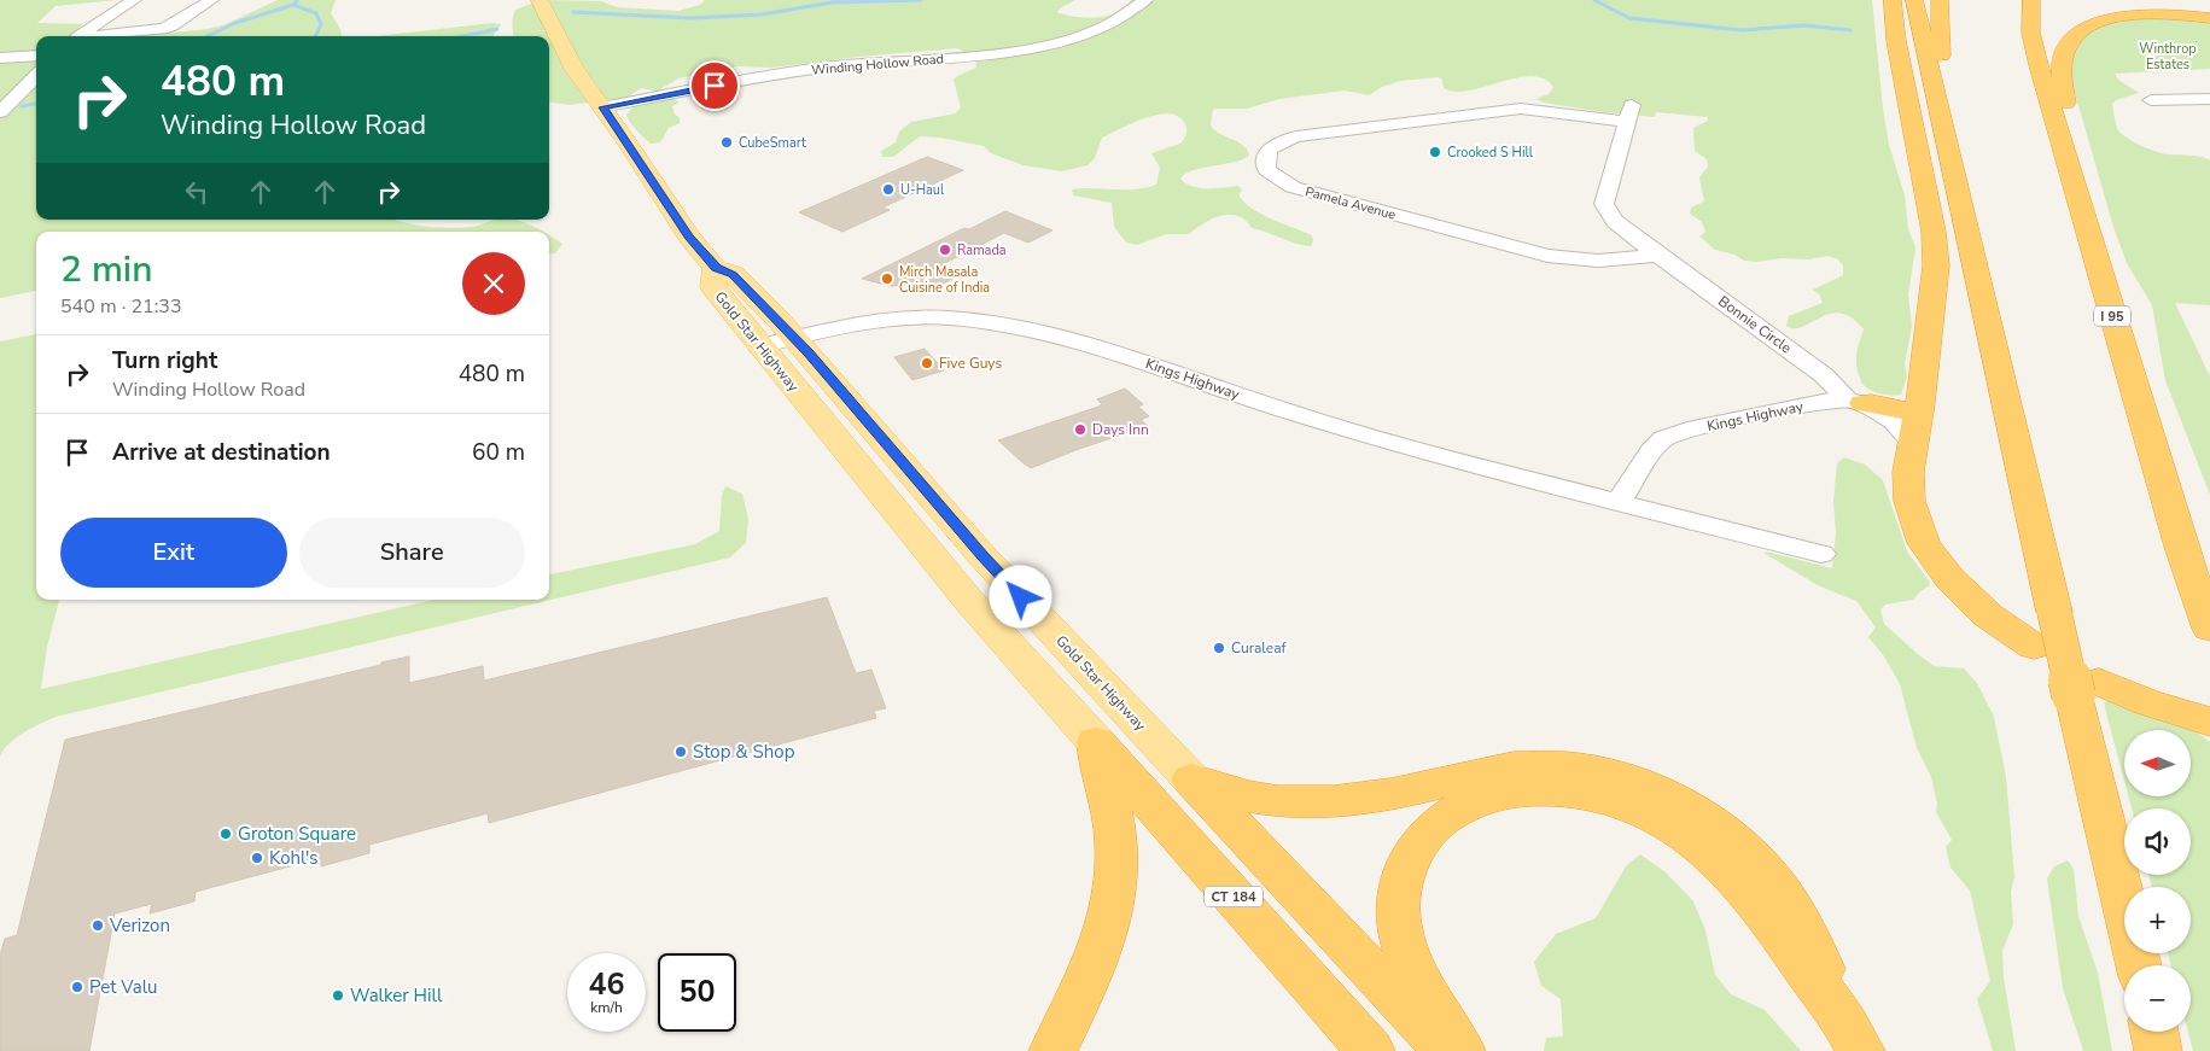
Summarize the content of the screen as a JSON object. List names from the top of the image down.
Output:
{
  "streets": {
    "highway": ["I 95", "CT 184"],
    "main road": ["Gold Star Highway"],
    "street": [
      "Winding Hollow Road",
      "Pamela Avenue",
      "Bonnie Circle",
      "Kings Highway"
    ]
  },
  "crossings": [
    ["Winding Hollow Road", "Gold Star Highway"],
    ["Pamela Avenue", "Bonnie Circle"],
    ["Bonnie Circle", "Kings Highway"],
    ["Gold Star Highway", "Kings Highway"],
    ["Gold Star Highway", "CT 184"]
  ],
  "parks": ["Winthrop Estates"],
  "places": [
    "CubeSmart",
    "Crooked S Hill",
    "U-Haul",
    "Ramada",
    "Mirch Masala Cuisine of India",
    "Five Guys",
    "Days Inn",
    "Curaleaf",
    "Stop & Shop",
    "Groton Square",
    "Kohl's",
    "Verizon",
    "Pet Valu",
    "Walker Hill"
  ],
  "north": "left",
  "page": {
    "turn": ["480 m", "Winding Hollow Road"],
    "heading": ["2 min", "540 m · 21:33"],
    "list": [
      {
        "name": "Turn right",
        "note": "Winding Hollow Road",
        "value": "480 m"
      },
      {
        "name": "Arrive at destination",
        "value": "60 m"
      }
    ],
    "buttons": ["Exit", "Share"],
    "map_buttons": ["+", "−"],
    "speed": "46 km/h",
    "limit": "50"
  }
}
